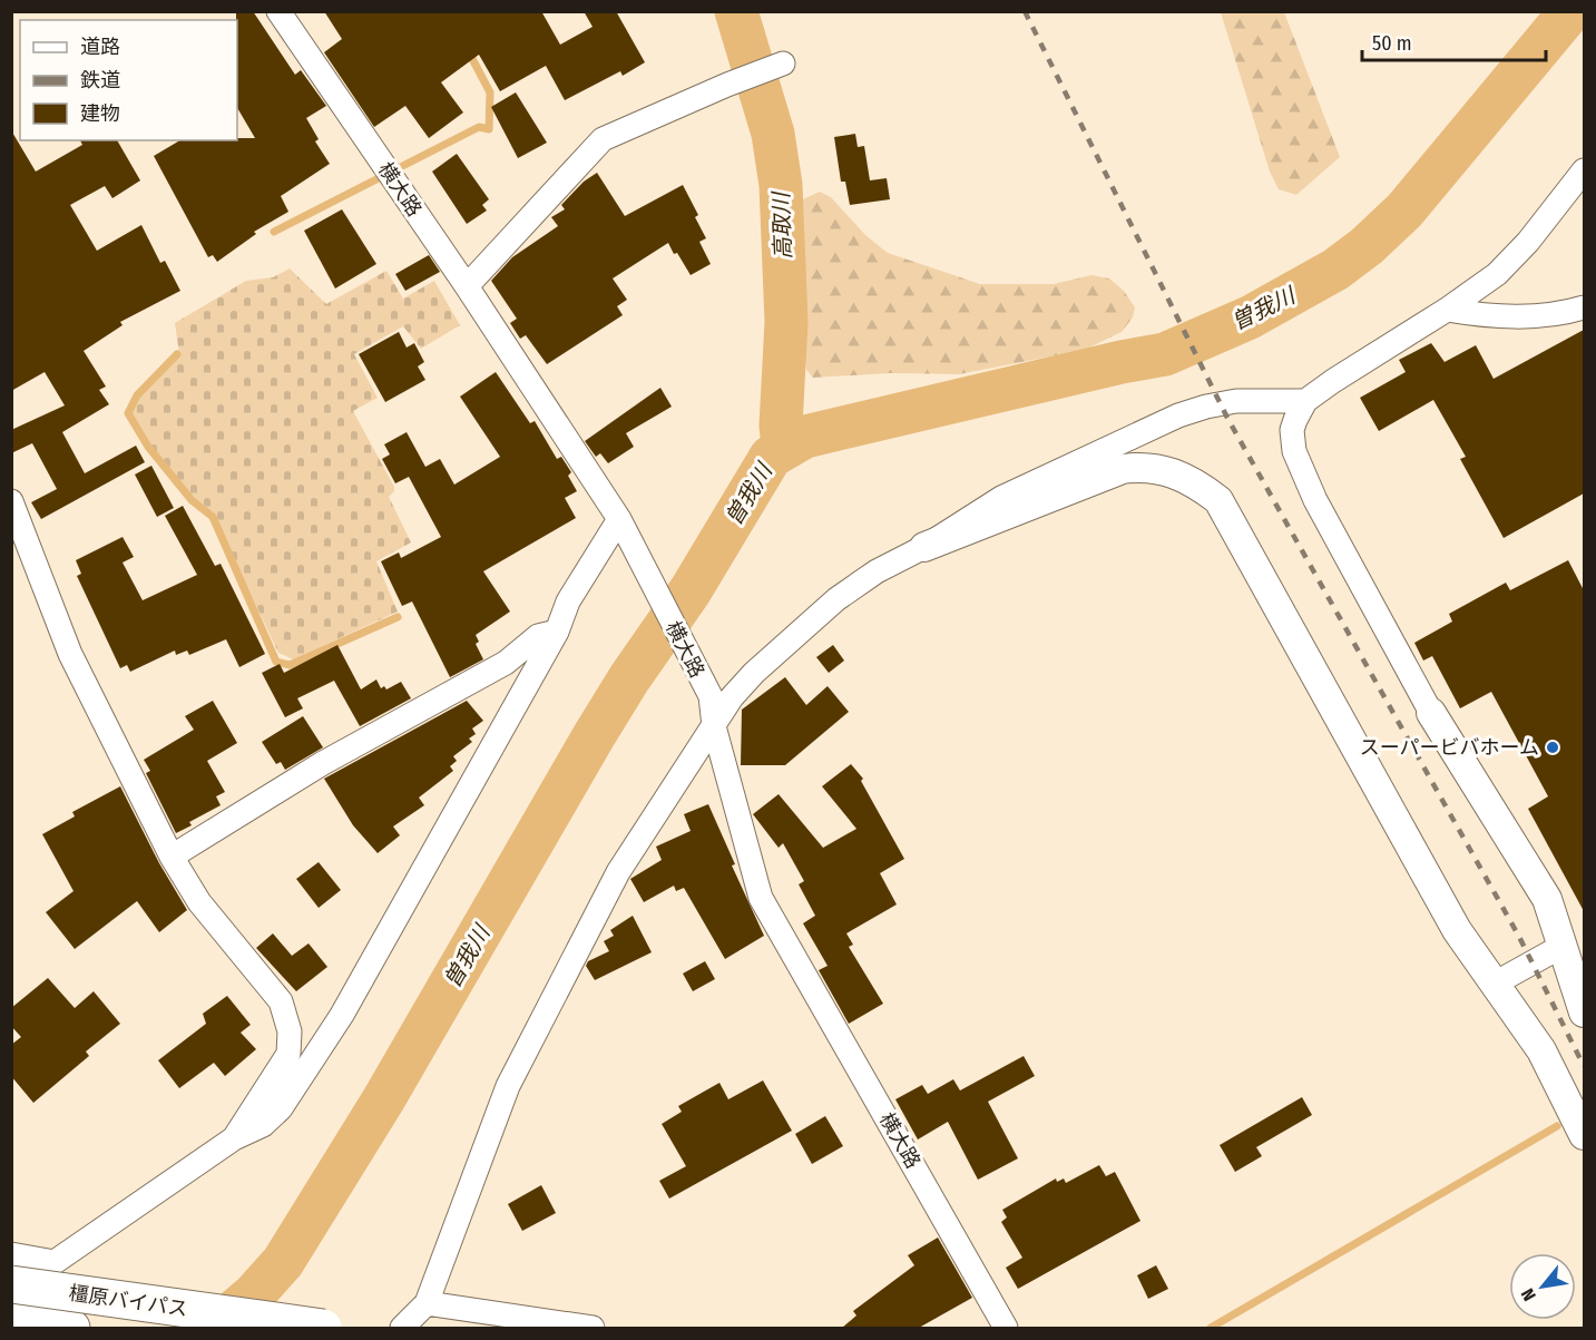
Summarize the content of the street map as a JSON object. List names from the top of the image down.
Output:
{
  "streets": {
    "highway": ["橿原バイパス"],
    "street": ["横大路"]
  },
  "water": ["高取川", "曽我川"],
  "places": ["スーパービバホーム"],
  "legend": ["道路", "鉄道", "建物"],
  "scale_bar": "50 m",
  "north": "bottom left"
}
